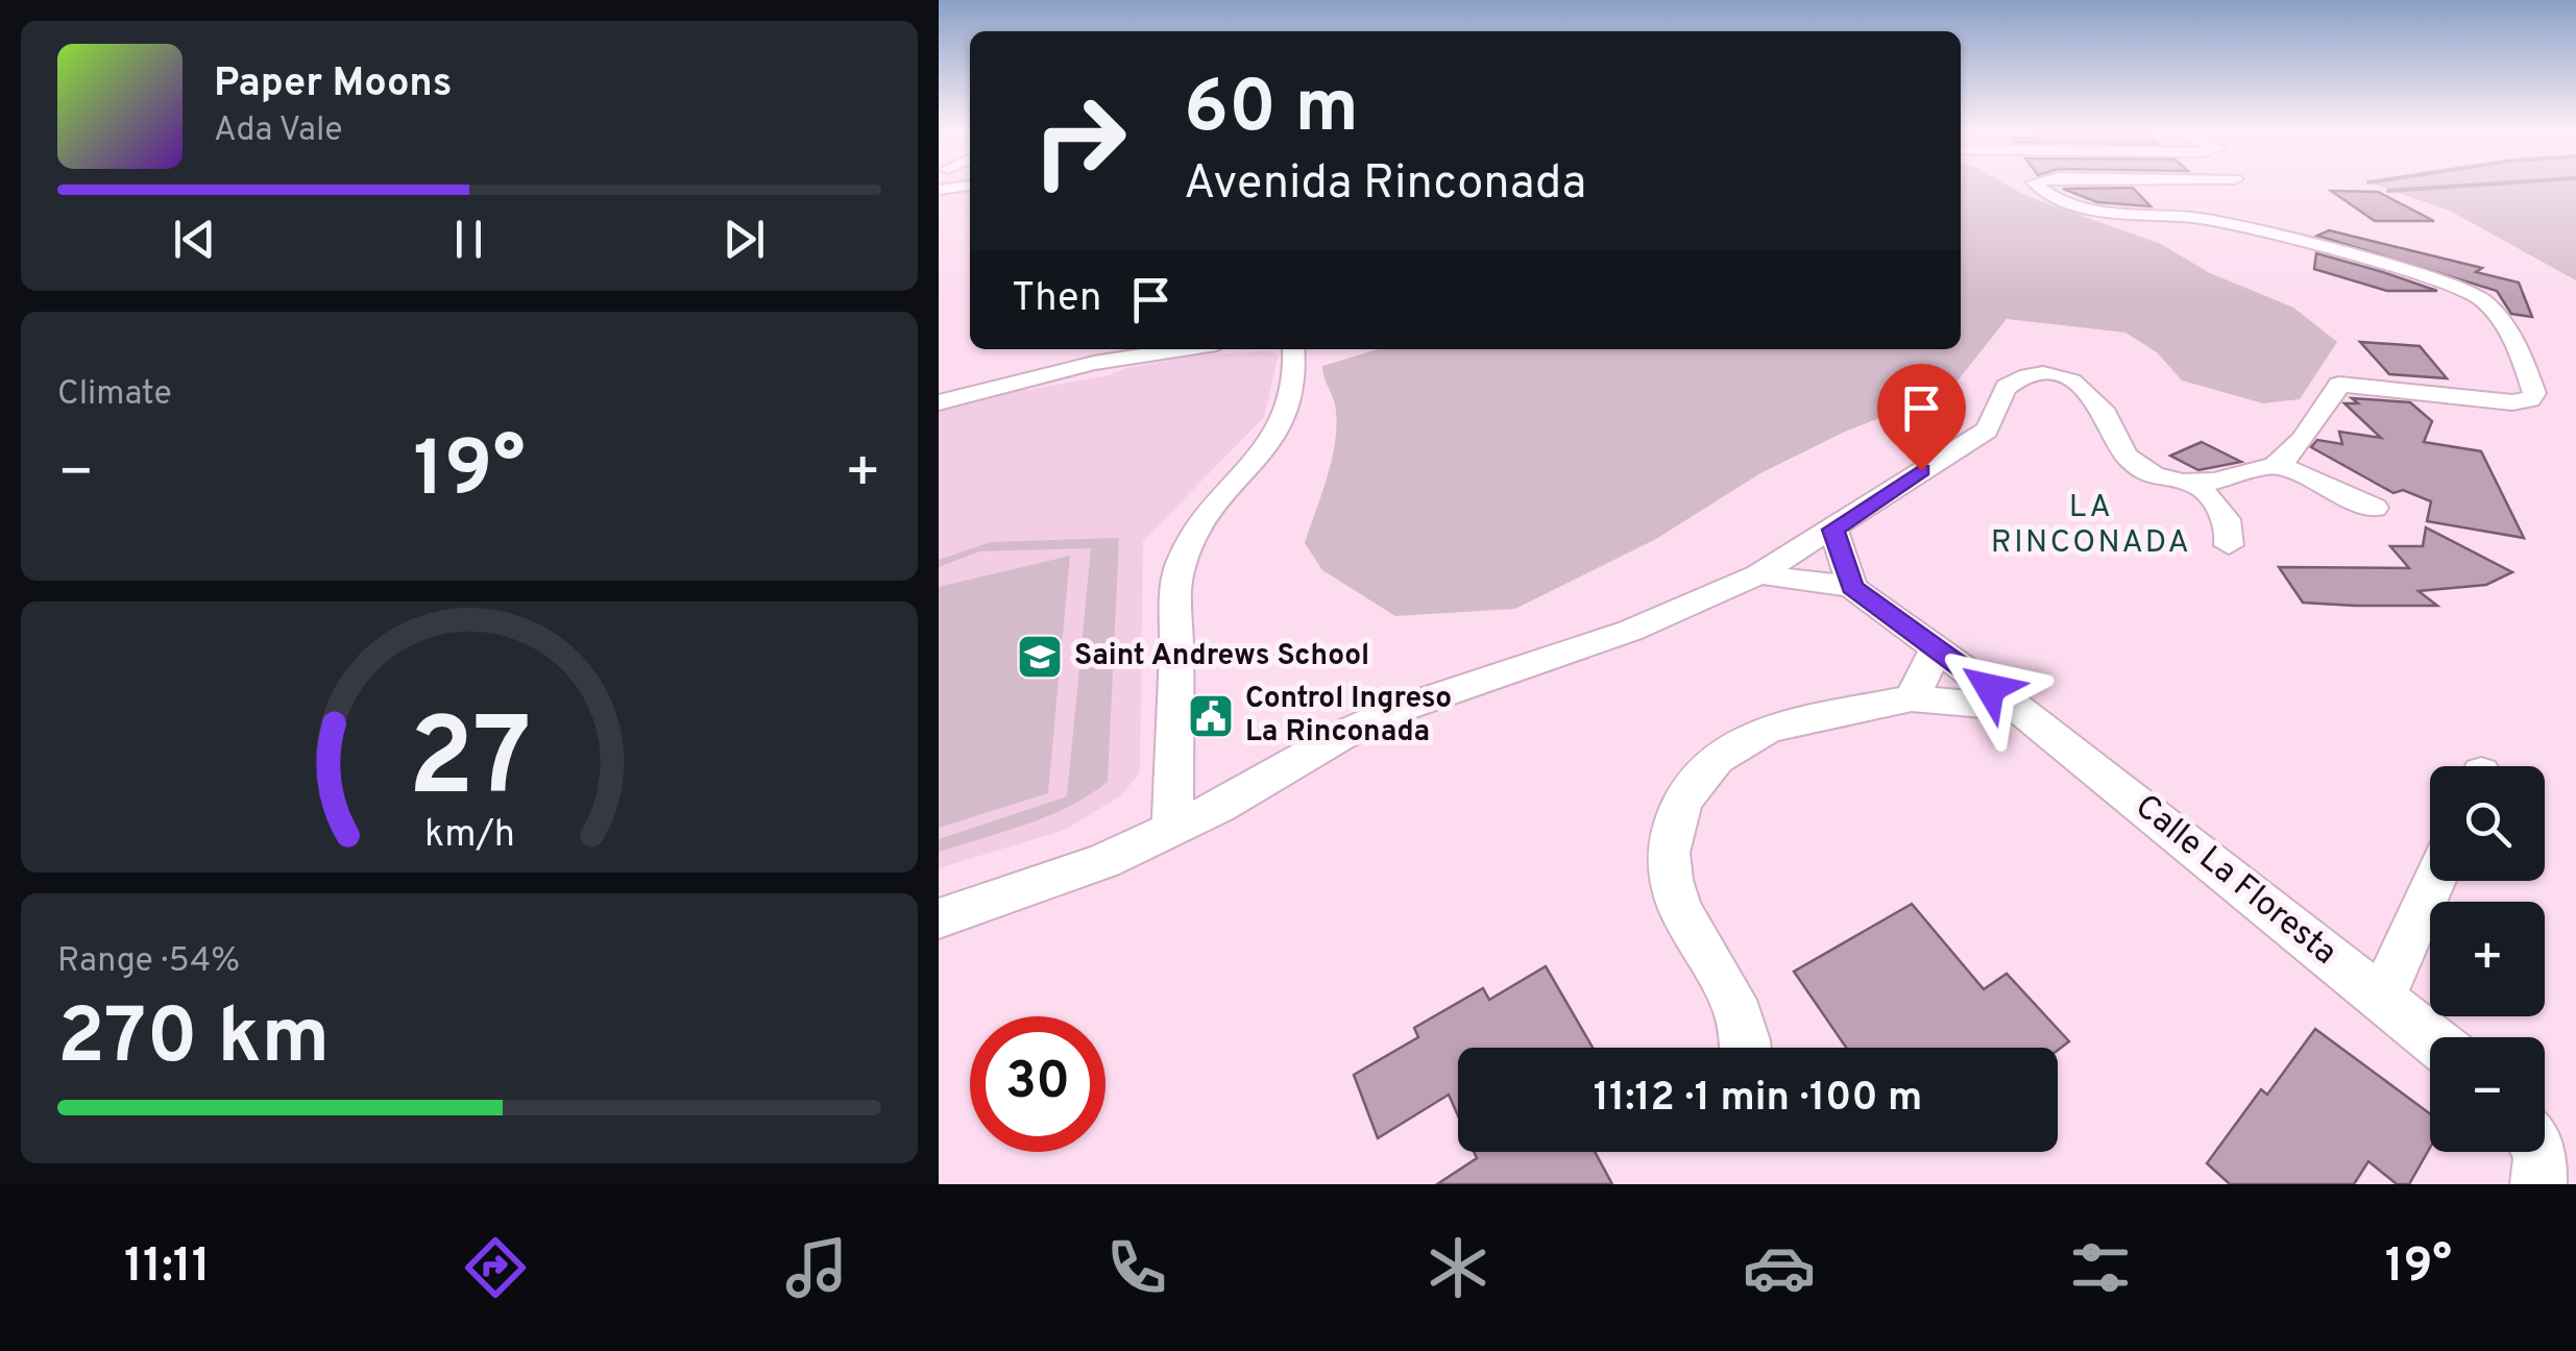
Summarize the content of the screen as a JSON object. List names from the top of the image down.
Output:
{
  "streets": {
    "street": ["Calle La Floresta"]
  },
  "districts": ["LA RINCONADA"],
  "places": {
    "school or university": ["Saint Andrews School"],
    "public building": ["Control Ingreso La Rinconada"]
  },
  "page": {
    "turn": ["60 m", "Avenida Rinconada"],
    "song": ["Paper Moons", "Ada Vale"],
    "then": "Then",
    "tile": [
      "Climate",
      ["Range · 54%", "270 km"]
    ],
    "heat": ["−", "19°", "+"],
    "map_buttons": ["+", "−"],
    "limit": "30",
    "trip": "11:12 · 1 min · 100 m",
    "tabs": ["11:11", "19°"],
    "gauge": ["27", "km/h"]
  }
}
